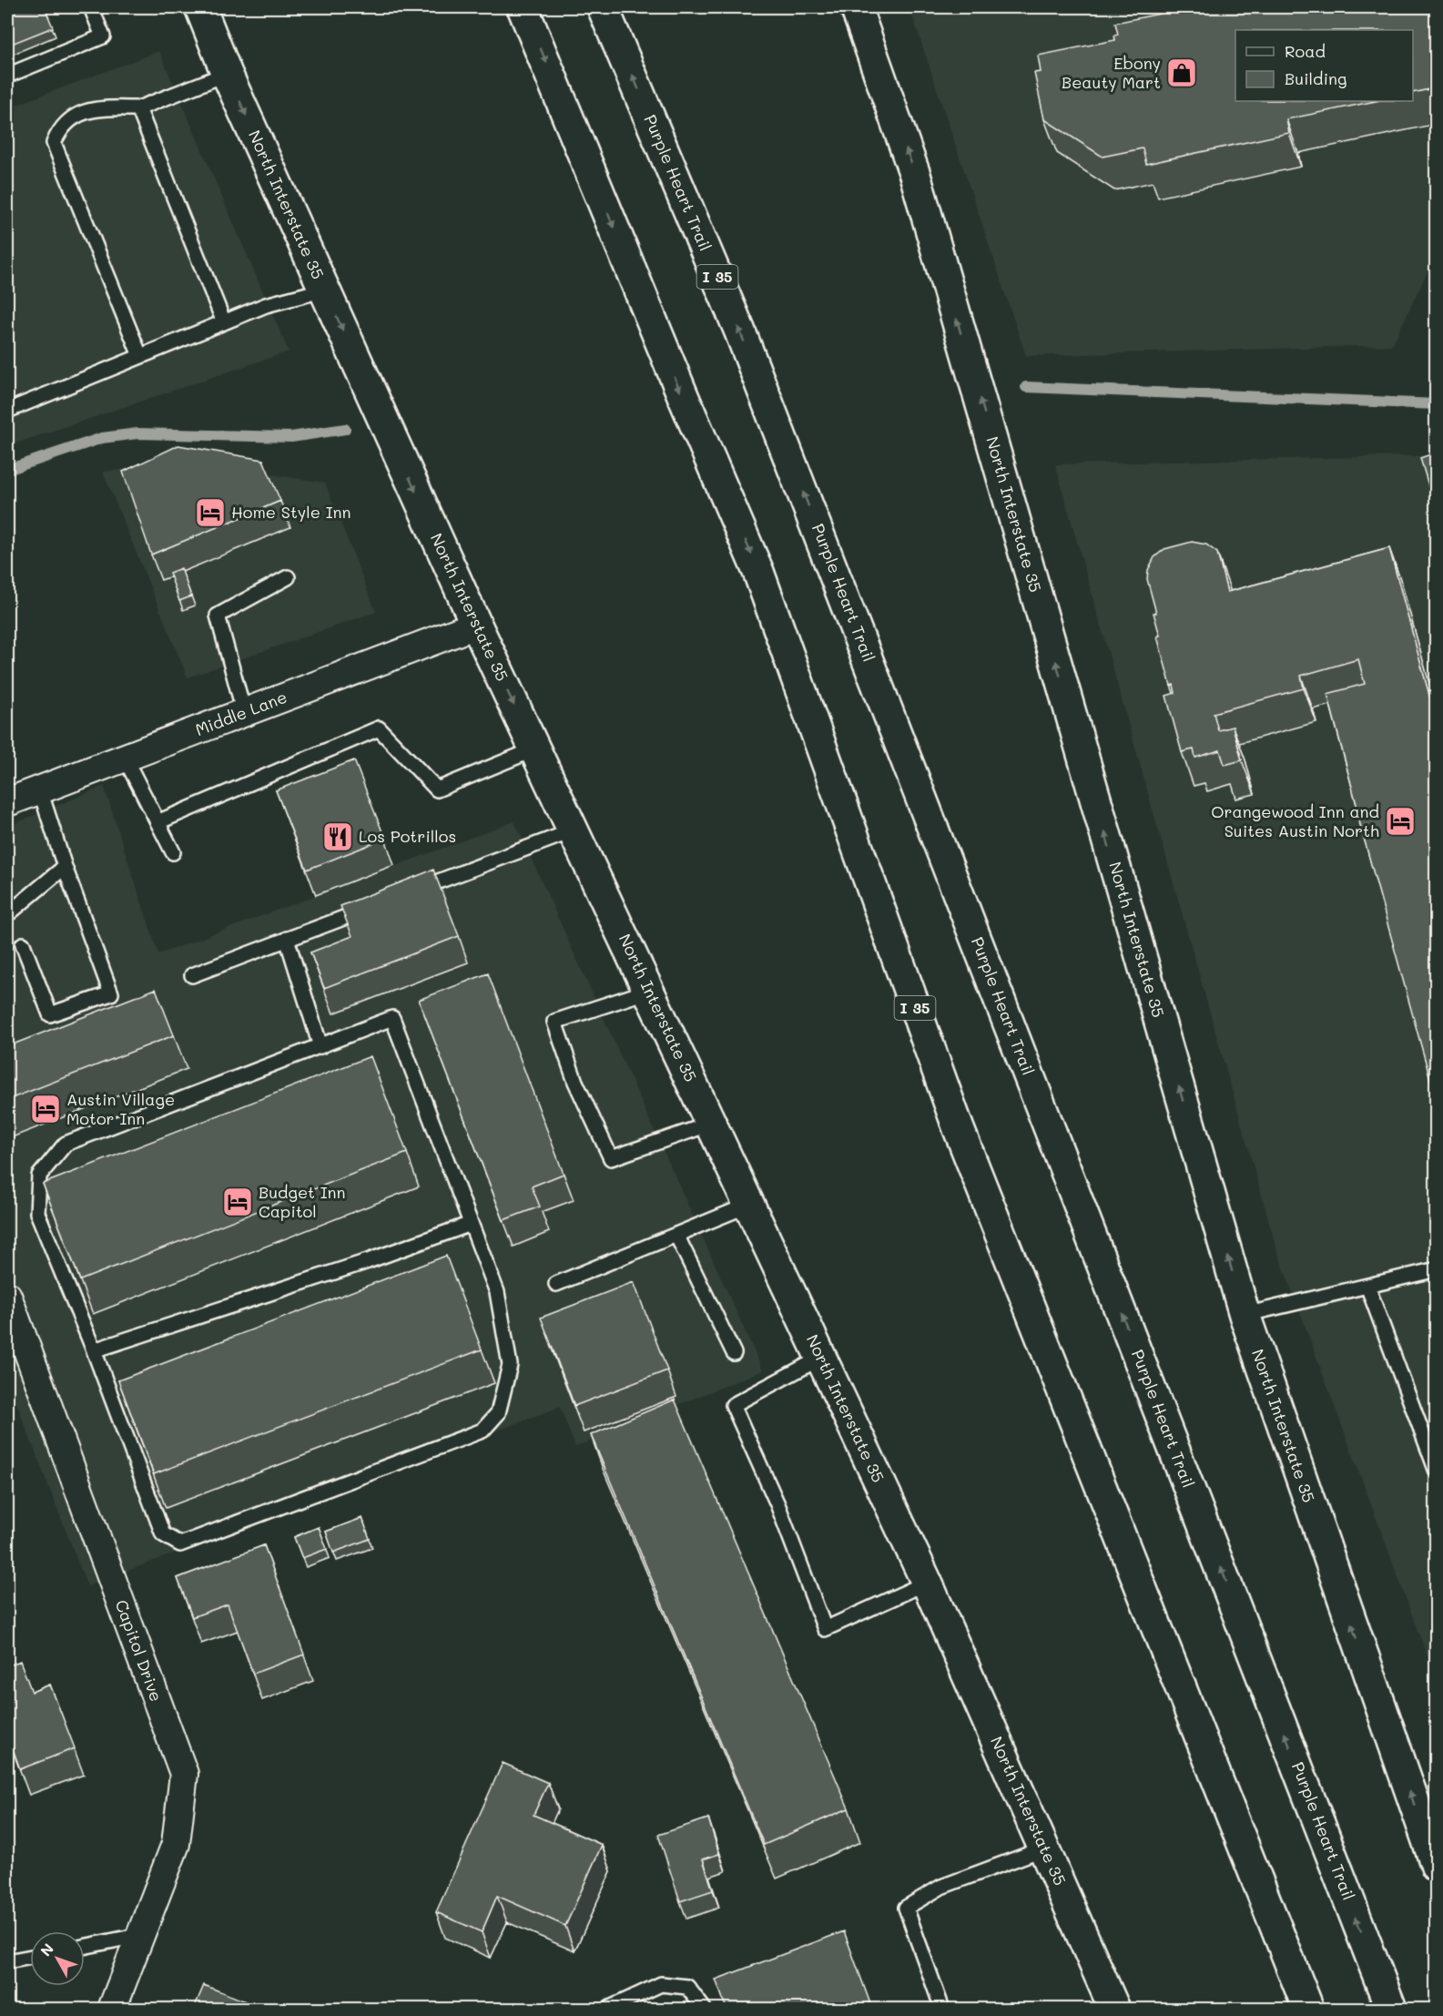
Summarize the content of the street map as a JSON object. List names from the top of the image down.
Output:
{
  "streets": {
    "main road": ["Purple Heart Trail", "North Interstate 35", "I 35"],
    "street": ["Middle Lane", "Capitol Drive"]
  },
  "crossings": [
    ["North Interstate 35", "Middle Lane"]
  ],
  "places": {
    "shop": ["Ebony Beauty Mart"],
    "hotel": [
      "Home Style Inn",
      "Orangewood Inn and Suites Austin North",
      "Austin Village Motor Inn",
      "Budget Inn Capitol"
    ],
    "restaurant": ["Los Potrillos"]
  },
  "legend": ["Road", "Building"],
  "north": "top left"
}
